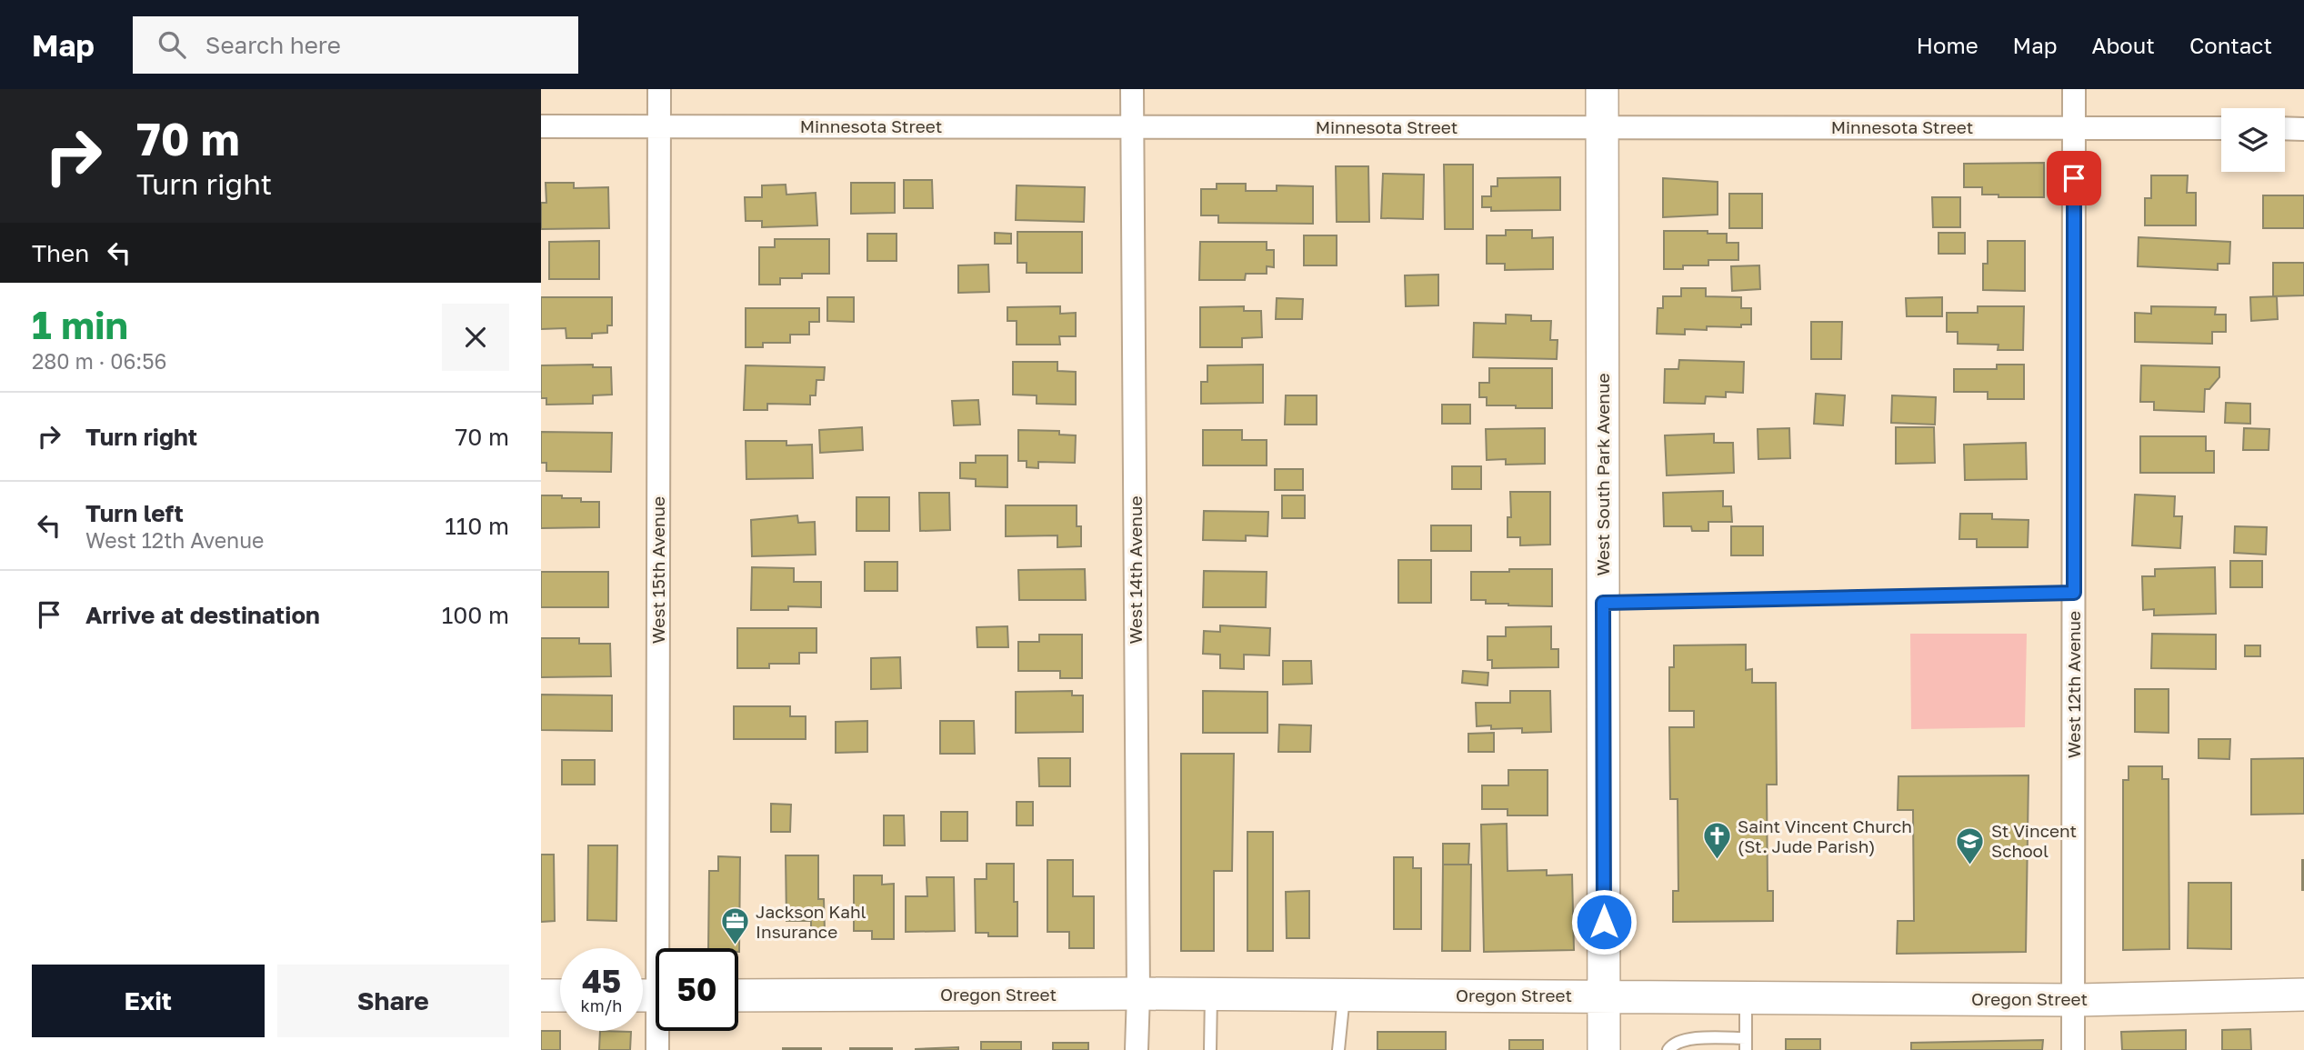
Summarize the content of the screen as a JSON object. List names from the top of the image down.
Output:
{
  "streets": {
    "main road": ["West South Park Avenue", "Oregon Street"],
    "street": [
      "Minnesota Street",
      "West 15th Avenue",
      "West 14th Avenue",
      "West 12th Avenue"
    ]
  },
  "crossings": [
    ["Minnesota Street", "West South Park Avenue"],
    ["Minnesota Street", "West 15th Avenue"],
    ["Minnesota Street", "West 14th Avenue"],
    ["Minnesota Street", "West 12th Avenue"],
    ["West South Park Avenue", "Oregon Street"],
    ["West 14th Avenue", "Oregon Street"],
    ["West 12th Avenue", "Oregon Street"]
  ],
  "places": {
    "church": ["Saint Vincent Church (St. Jude Parish)"],
    "school or university": ["St Vincent School"],
    "office": ["Jackson Kahl Insurance"]
  },
  "page": {
    "header": "Map",
    "search": "Search here",
    "nav": [
      "Home",
      "Map",
      "About",
      "Contact"
    ],
    "turn": ["70 m", "Turn right"],
    "then": "Then",
    "heading": ["1 min", "280 m · 06:56"],
    "list": [
      {
        "name": "Turn right",
        "value": "70 m"
      },
      {
        "name": "Turn left",
        "note": "West 12th Avenue",
        "value": "110 m"
      },
      {
        "name": "Arrive at destination",
        "value": "100 m"
      }
    ],
    "speed": "45 km/h",
    "limit": "50",
    "buttons": ["Exit", "Share"]
  }
}
